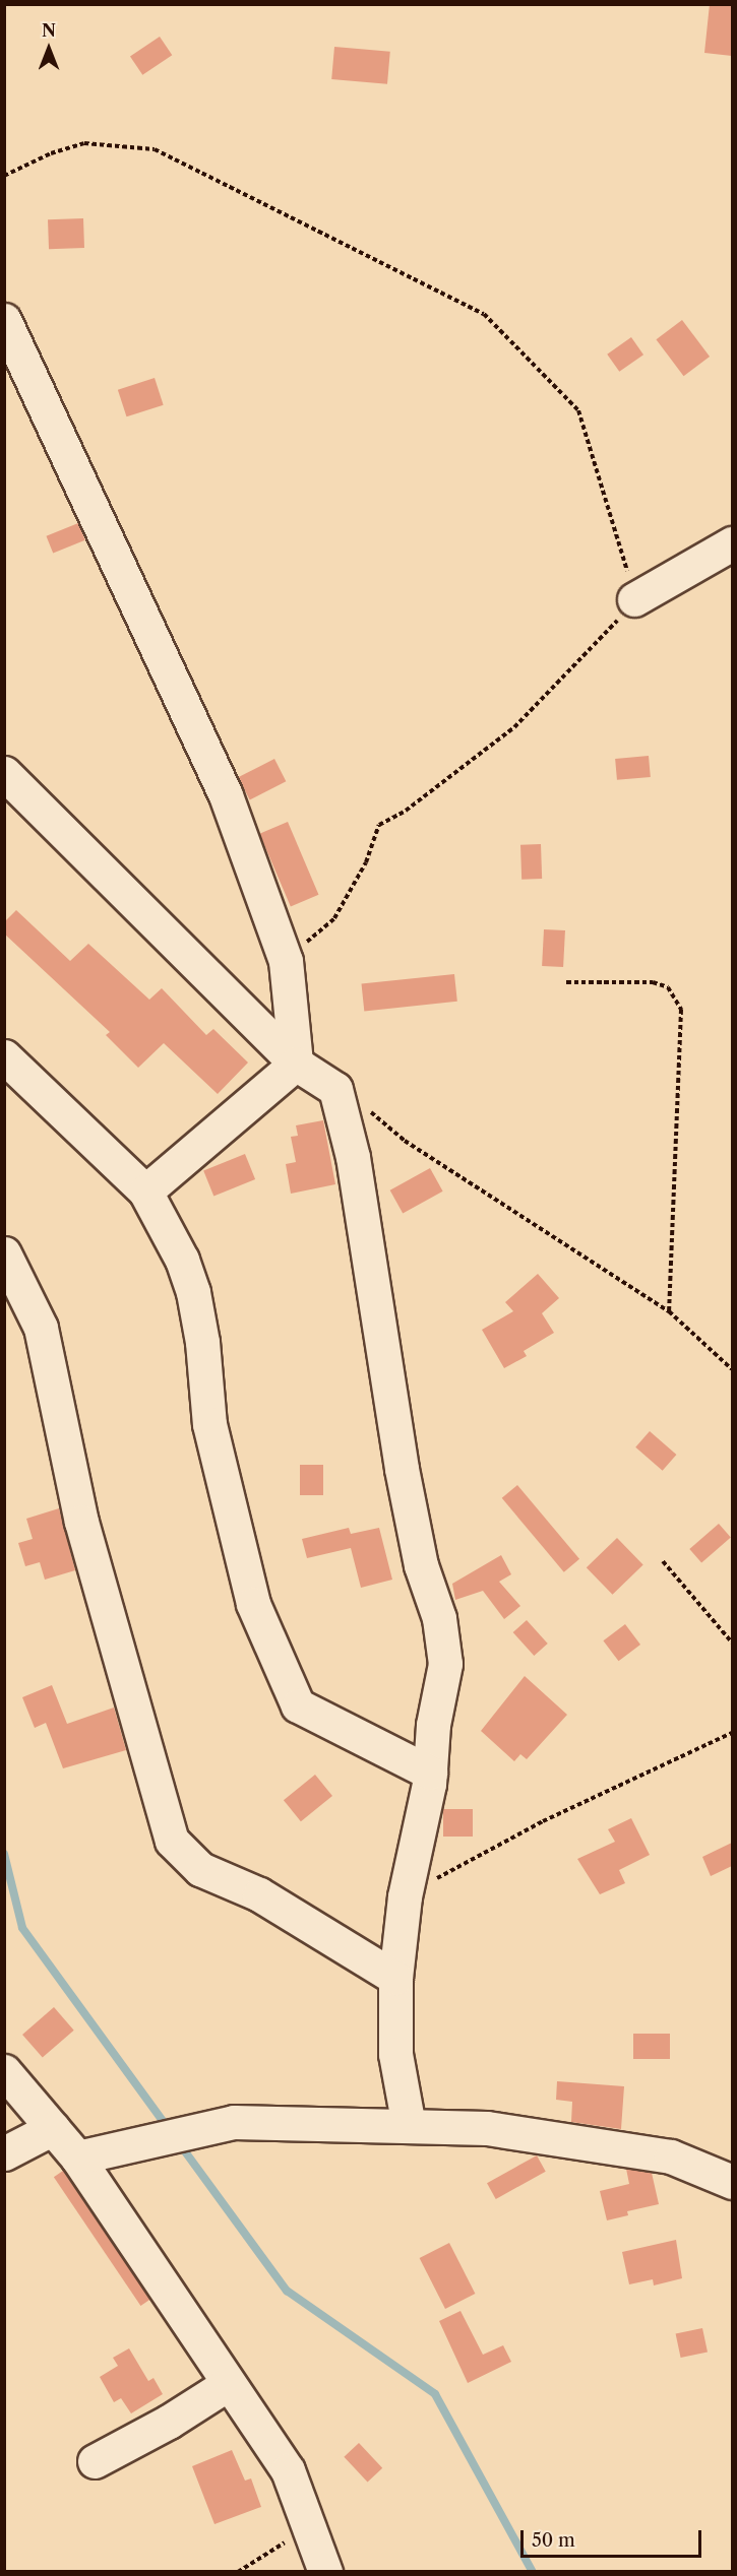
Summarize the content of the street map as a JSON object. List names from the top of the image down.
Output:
{
  "scale_bar": "50 m",
  "north": "top"
}
